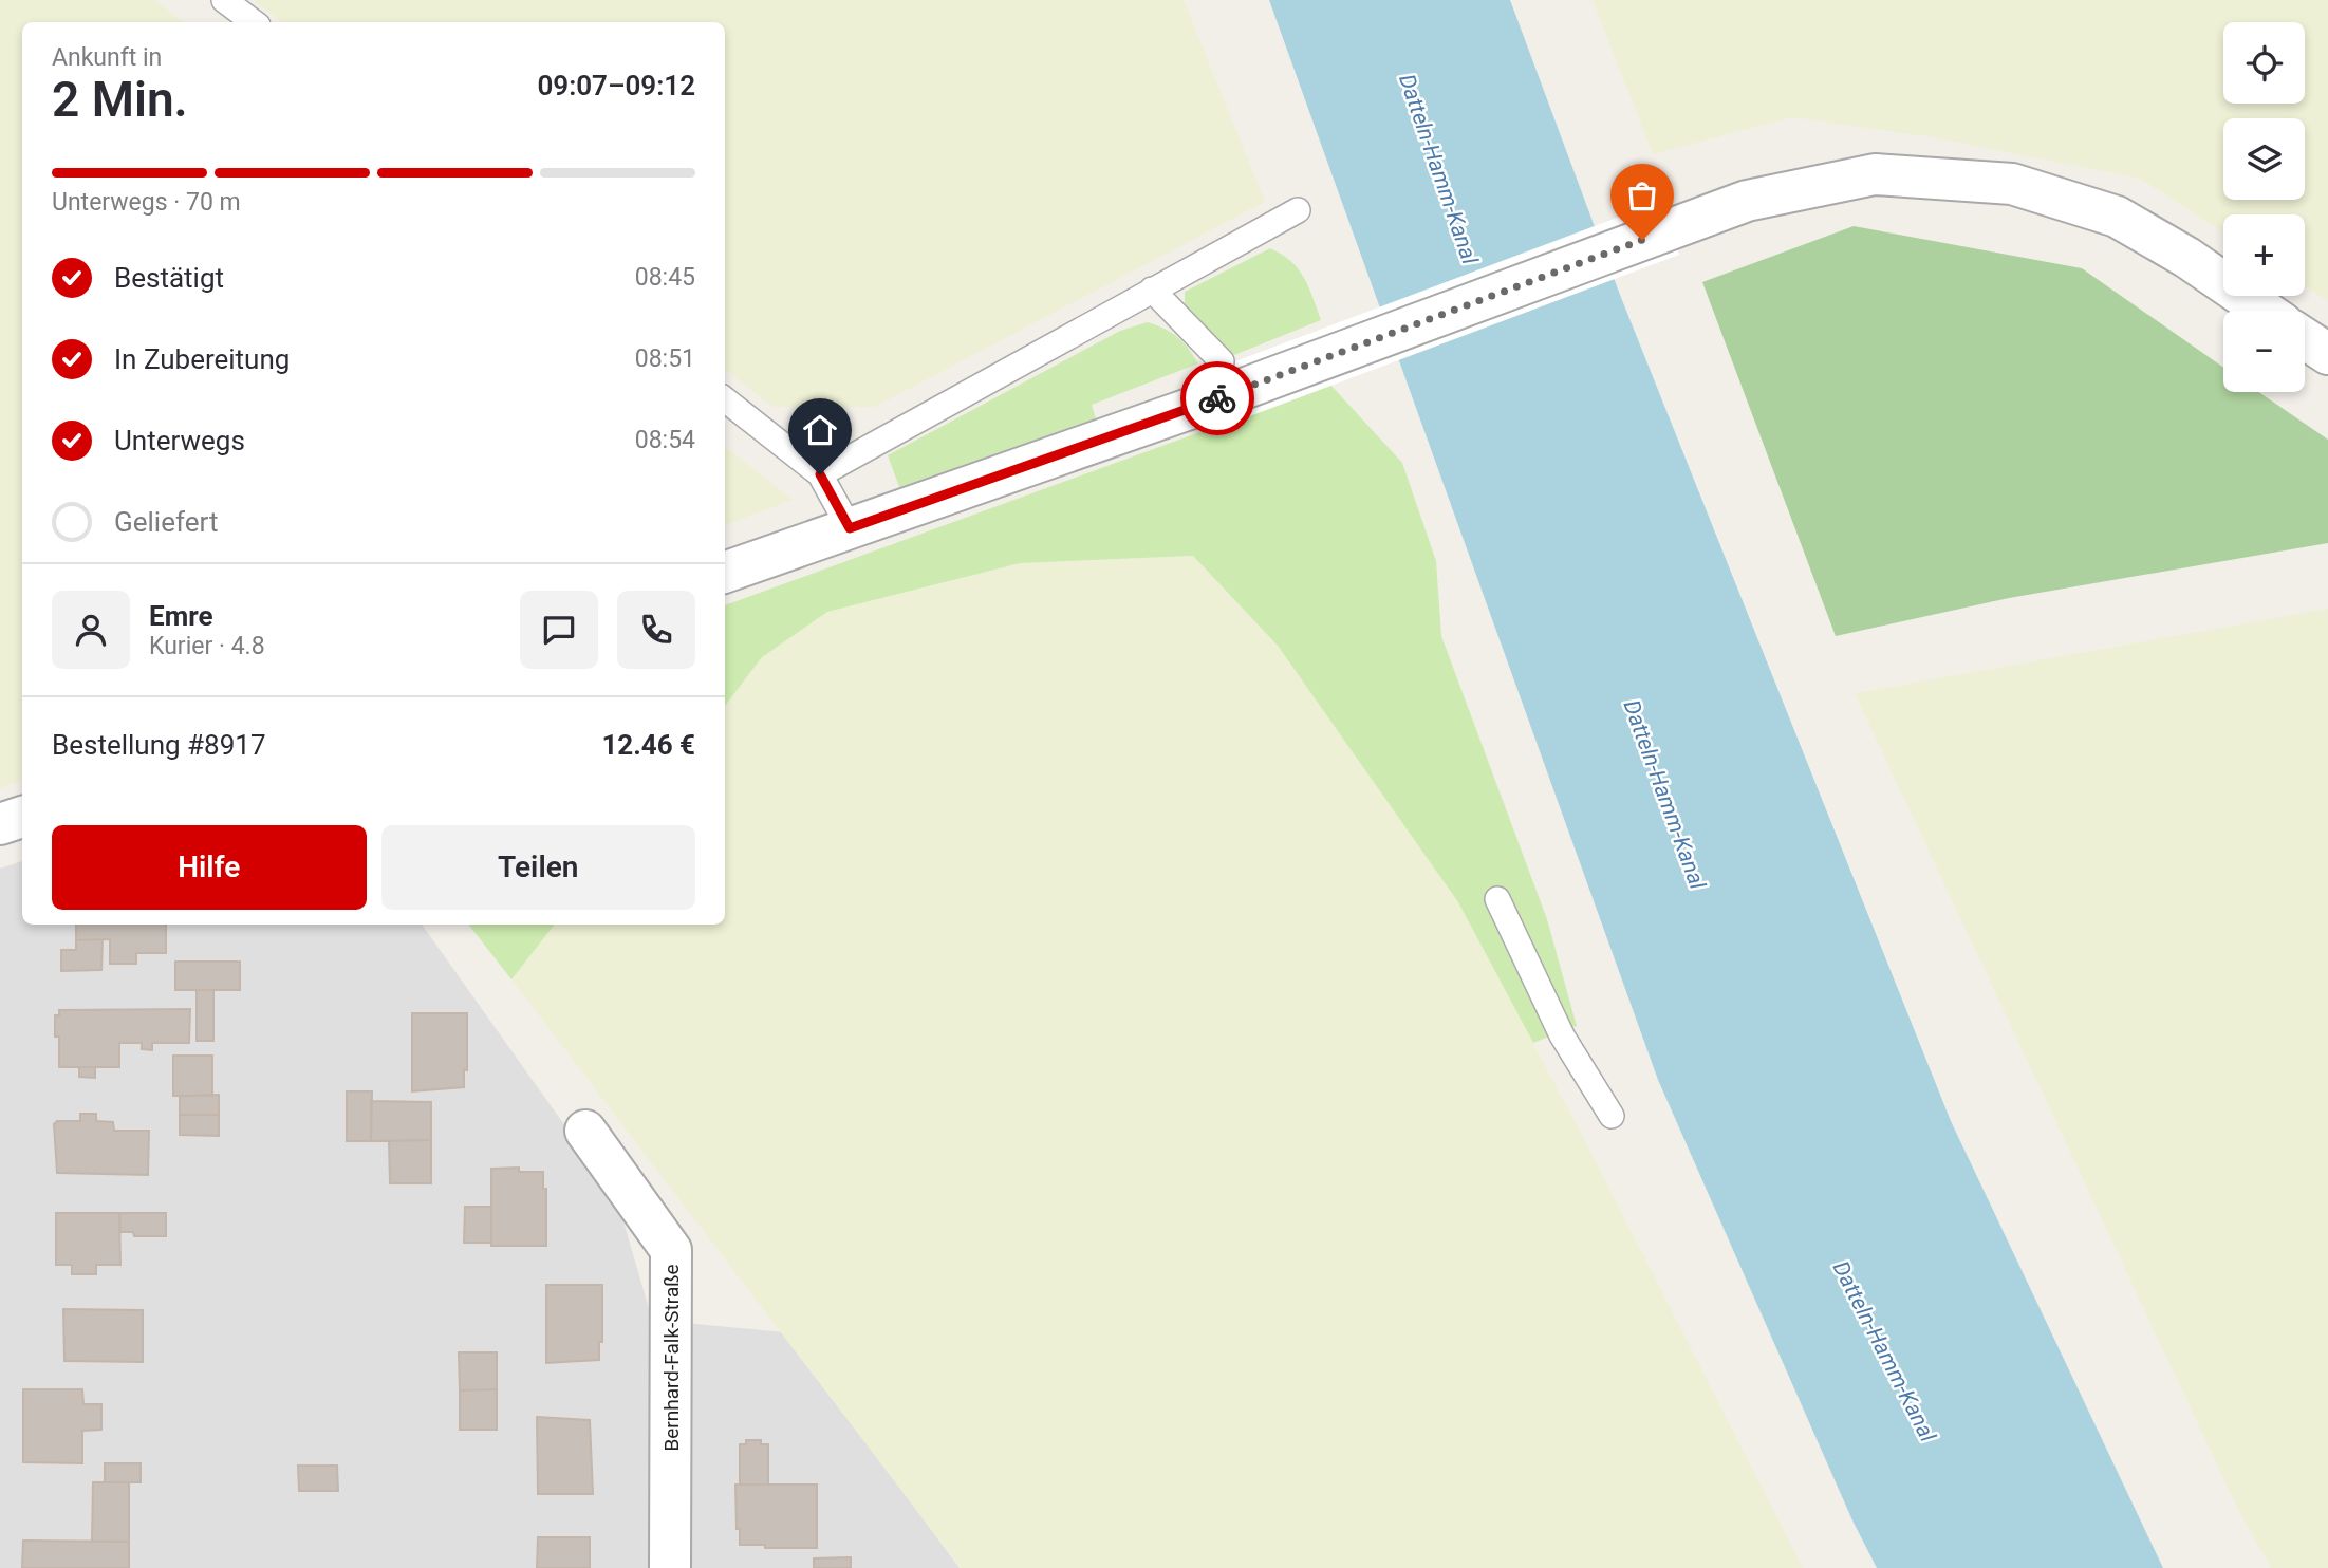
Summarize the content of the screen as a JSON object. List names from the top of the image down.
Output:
{
  "streets": {
    "street": ["Bernhard-Falk-Straße"]
  },
  "water": ["Datteln-Hamm-Kanal"],
  "page": {
    "map_buttons": ["+", "−"],
    "heading": ["2 Min.", "Ankunft in", "09:07–09:12"],
    "panel": [
      "Emre",
      "Kurier · 4.8",
      "Bestellung #8917",
      "12.46 €"
    ],
    "bar": "Unterwegs · 70 m",
    "list": [
      ["Bestätigt", "08:45"],
      ["In Zubereitung", "08:51"],
      ["Unterwegs", "08:54"],
      "Geliefert"
    ],
    "buttons": ["Hilfe", "Teilen"]
  }
}
